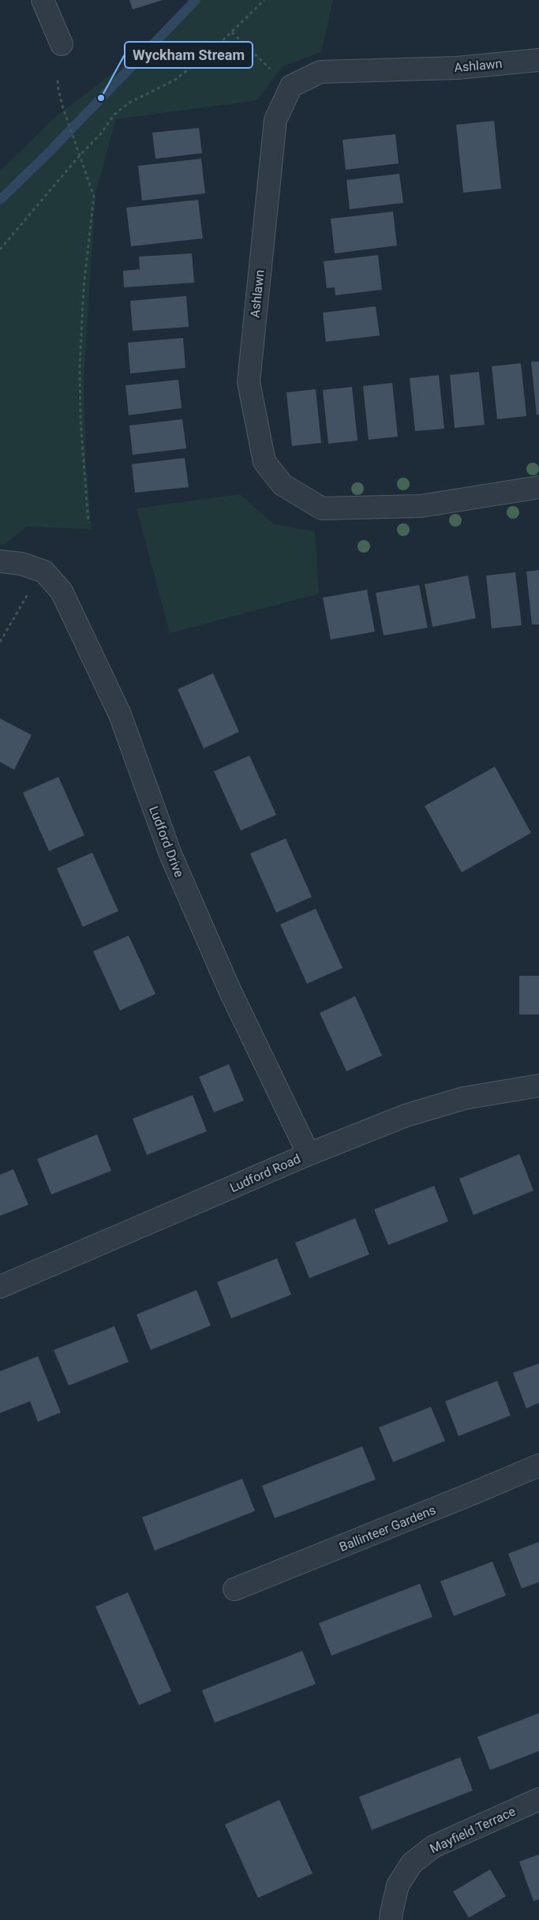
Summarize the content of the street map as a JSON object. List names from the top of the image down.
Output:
{
  "streets": {
    "street": [
      "Ashlawn",
      "Ludford Drive",
      "Ludford Road",
      "Ballinteer Gardens",
      "Mayfield Terrace"
    ]
  },
  "crossings": [
    ["Ludford Drive", "Ludford Road"]
  ],
  "places": ["Wyckham Stream"]
}
